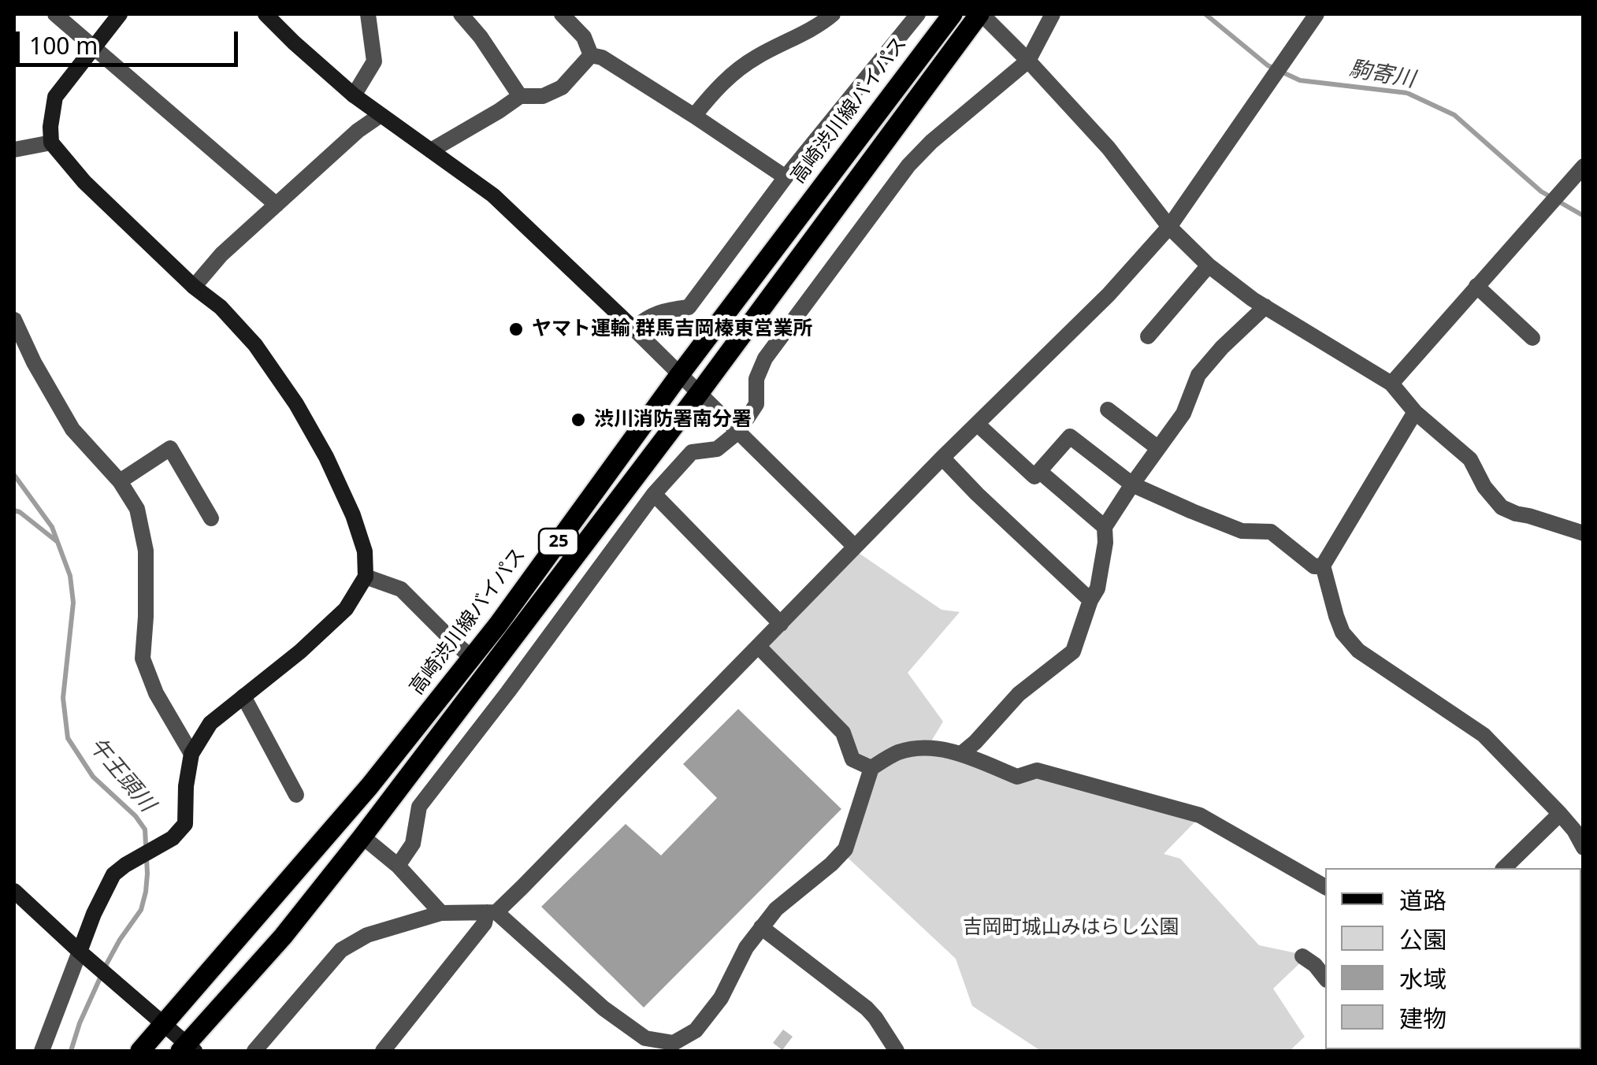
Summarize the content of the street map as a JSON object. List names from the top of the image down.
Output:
{
  "streets": {
    "main road": ["高崎渋川線バイパス", "25"]
  },
  "water": ["駒寄川", "午王頭川"],
  "parks": ["吉岡町城山みはらし公園"],
  "places": ["ヤマト運輸 群馬吉岡榛東営業所", "渋川消防署南分署"],
  "legend": [
    "道路",
    "公園",
    "水域",
    "建物"
  ],
  "scale_bar": "100 m"
}
